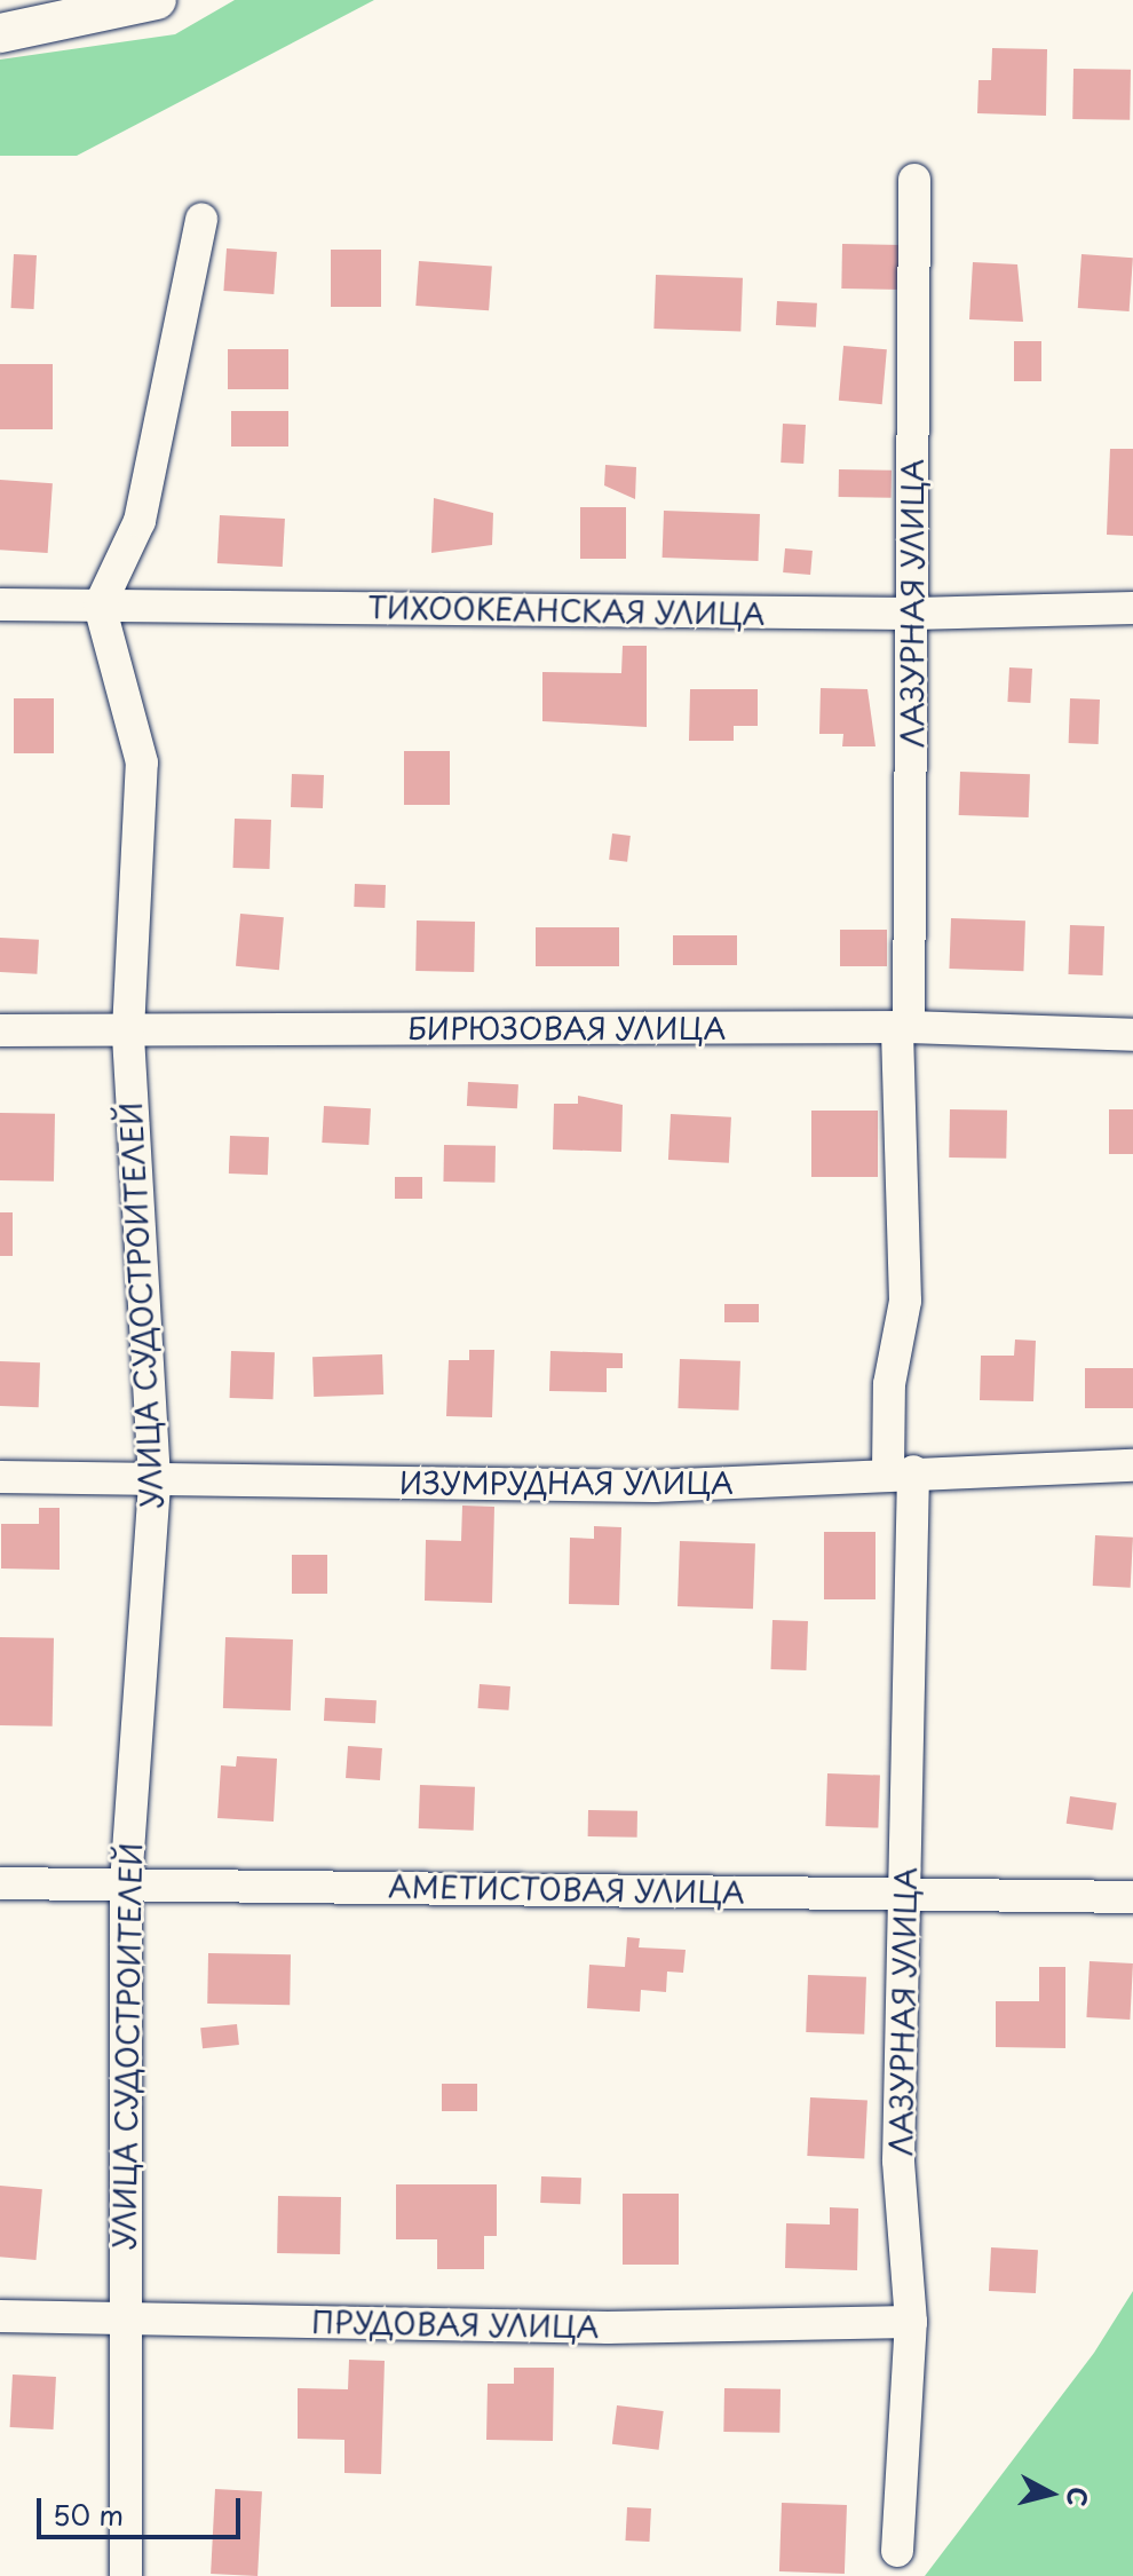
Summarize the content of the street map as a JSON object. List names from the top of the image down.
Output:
{
  "streets": {
    "street": [
      "ЛАЗУРНАЯ УЛИЦА",
      "ТИХООКЕАНСКАЯ УЛИЦА",
      "БИРЮЗОВАЯ УЛИЦА",
      "УЛИЦА СУДОСТРОИТЕЛЕЙ",
      "ИЗУМРУДНАЯ УЛИЦА",
      "АМЕТИСТОВАЯ УЛИЦА",
      "ПРУДОВАЯ УЛИЦА"
    ]
  },
  "crossings": [
    ["ЛАЗУРНАЯ УЛИЦА", "ТИХООКЕАНСКАЯ УЛИЦА"],
    ["ЛАЗУРНАЯ УЛИЦА", "БИРЮЗОВАЯ УЛИЦА"],
    ["ЛАЗУРНАЯ УЛИЦА", "ИЗУМРУДНАЯ УЛИЦА"],
    ["ЛАЗУРНАЯ УЛИЦА", "АМЕТИСТОВАЯ УЛИЦА"],
    ["ЛАЗУРНАЯ УЛИЦА", "ПРУДОВАЯ УЛИЦА"],
    ["ТИХООКЕАНСКАЯ УЛИЦА", "УЛИЦА СУДОСТРОИТЕЛЕЙ"],
    ["БИРЮЗОВАЯ УЛИЦА", "УЛИЦА СУДОСТРОИТЕЛЕЙ"],
    ["УЛИЦА СУДОСТРОИТЕЛЕЙ", "ИЗУМРУДНАЯ УЛИЦА"],
    ["УЛИЦА СУДОСТРОИТЕЛЕЙ", "АМЕТИСТОВАЯ УЛИЦА"],
    ["УЛИЦА СУДОСТРОИТЕЛЕЙ", "ПРУДОВАЯ УЛИЦА"]
  ],
  "scale_bar": "50 m",
  "north": "right"
}
